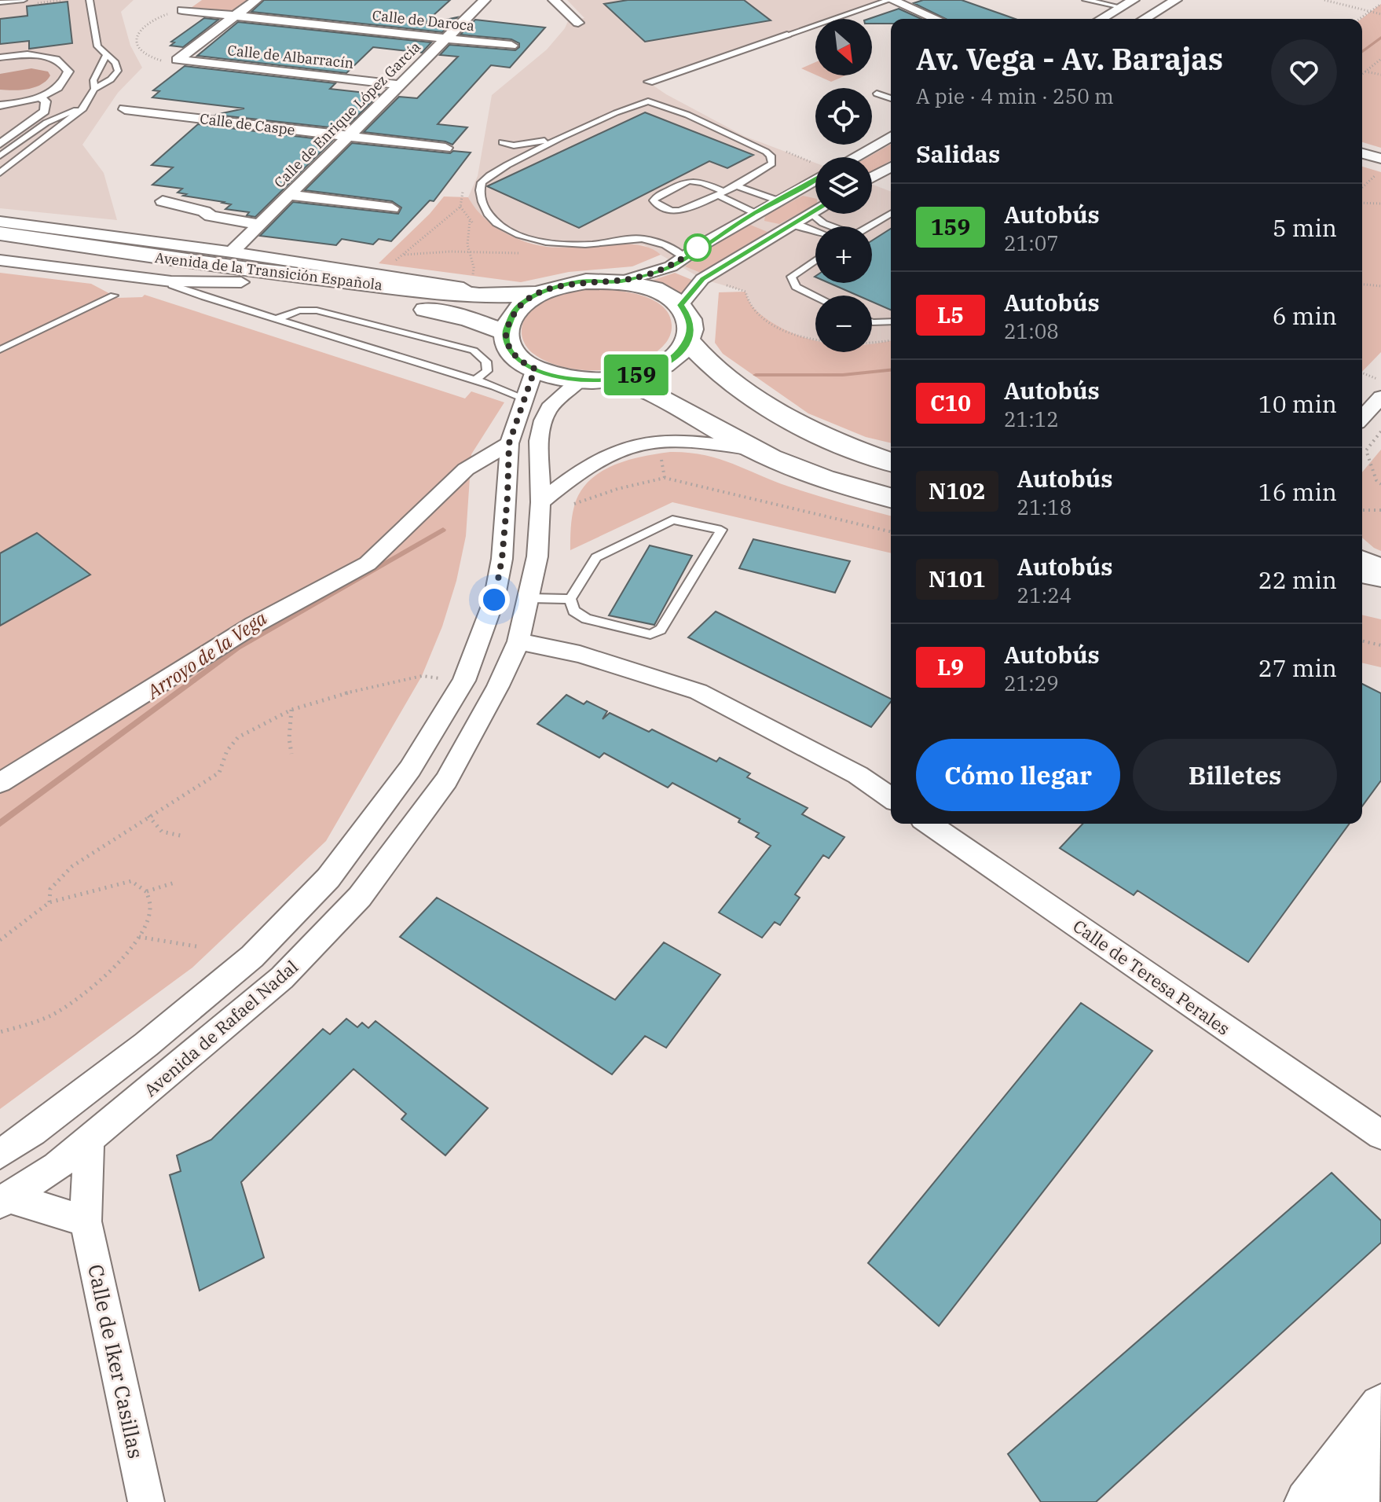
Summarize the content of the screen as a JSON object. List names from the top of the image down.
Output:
{
  "streets": {
    "main road": ["Avenida de la Transición Española"],
    "street": [
      "Calle de Daroca",
      "Calle de Albarracín",
      "Calle de Enrique López García",
      "Calle de Caspe",
      "Calle de Teresa Perales",
      "Avenida de Rafael Nadal",
      "Calle de Iker Casillas"
    ]
  },
  "crossings": [
    ["Calle de Daroca", "Calle de Enrique López García"],
    ["Calle de Albarracín", "Calle de Enrique López García"],
    ["Calle de Enrique López García", "Calle de Caspe"],
    ["Avenida de la Transición Española", "Avenida de Rafael Nadal"],
    ["Avenida de Rafael Nadal", "Calle de Iker Casillas"]
  ],
  "water": ["Arroyo de la Vega"],
  "lines": ["bus line 159"],
  "north": "bottom right",
  "page": {
    "on_map": "159",
    "map_buttons": ["+", "−"],
    "heading": [
      ["Av. Vega - Av. Barajas", "A pie · 4 min · 250 m"],
      "Salidas"
    ],
    "list": [
      {
        "mark": "159",
        "name": "Autobús",
        "note": "21:07",
        "value": "5 min"
      },
      {
        "mark": "L5",
        "name": "Autobús",
        "note": "21:08",
        "value": "6 min"
      },
      {
        "mark": "C10",
        "name": "Autobús",
        "note": "21:12",
        "value": "10 min"
      },
      {
        "mark": "N102",
        "name": "Autobús",
        "note": "21:18",
        "value": "16 min"
      },
      {
        "mark": "N101",
        "name": "Autobús",
        "note": "21:24",
        "value": "22 min"
      },
      {
        "mark": "L9",
        "name": "Autobús",
        "note": "21:29",
        "value": "27 min"
      }
    ],
    "buttons": ["Cómo llegar", "Billetes"]
  }
}
